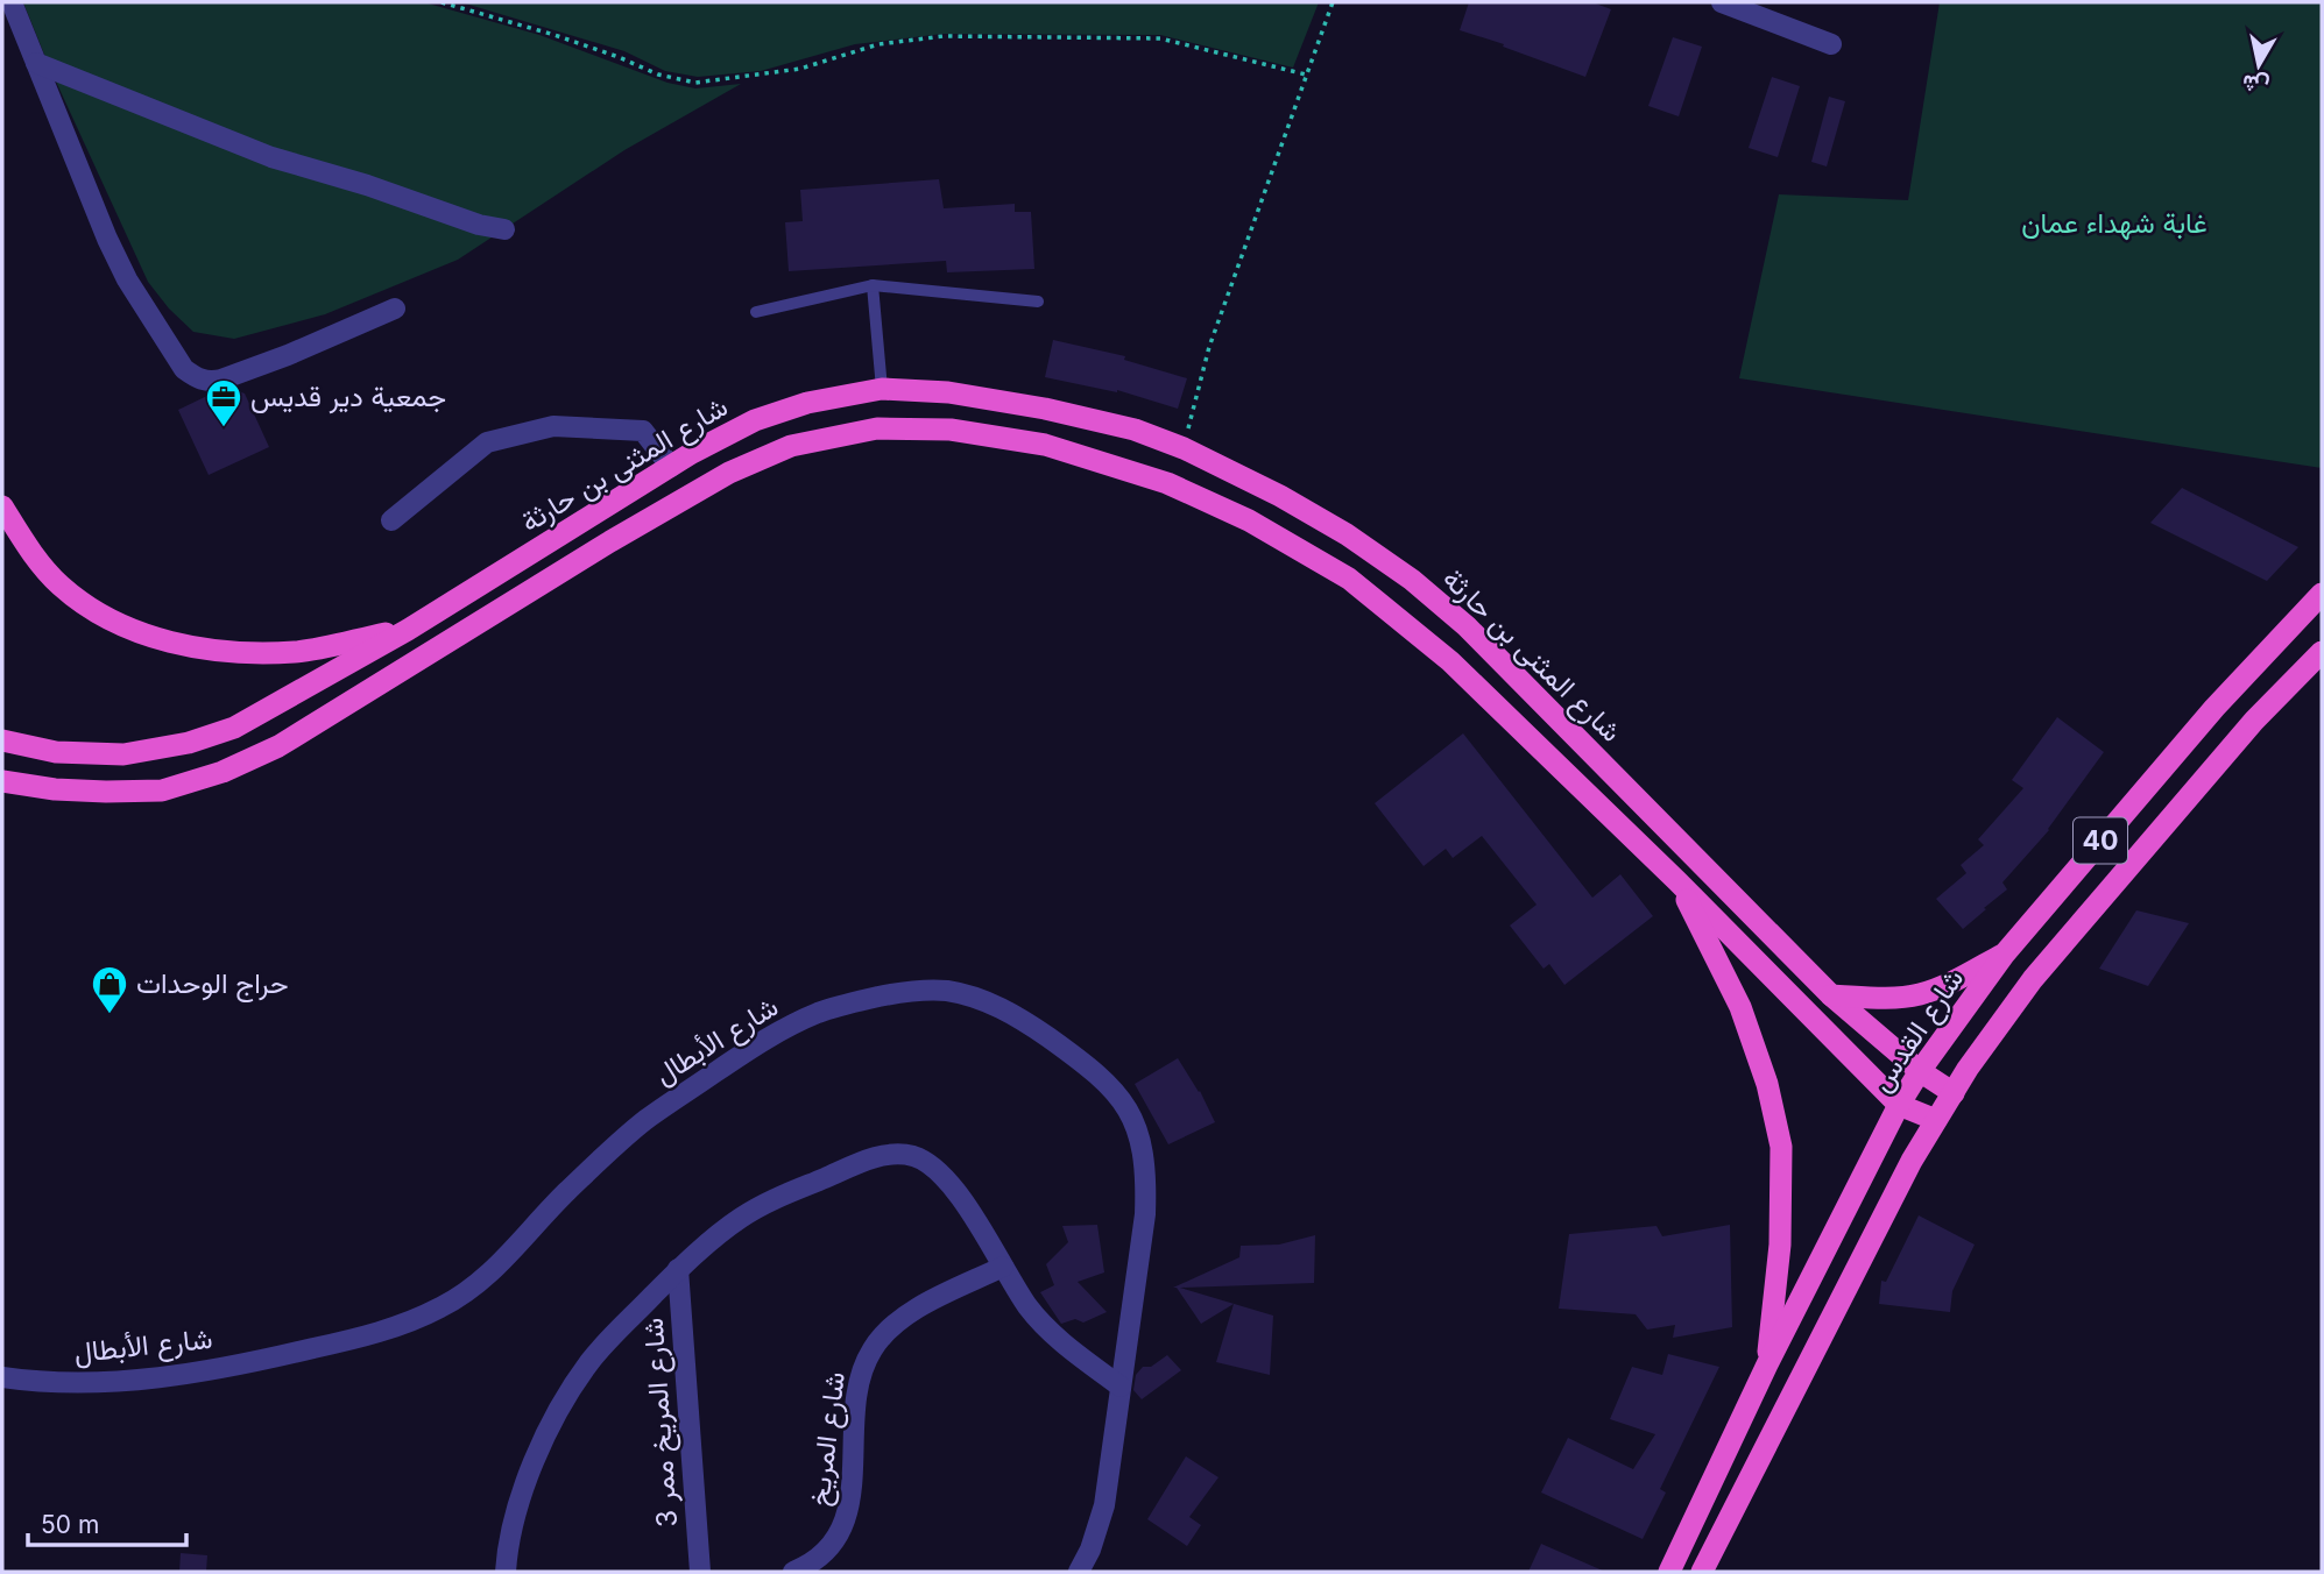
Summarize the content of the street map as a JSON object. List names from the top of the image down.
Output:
{
  "streets": {
    "highway": ["شارع المثنى بن حارثة", "40", "شارع القدس"],
    "street": ["شارع الأبطال", "شارع المريخ ممر 3", "شارع المريخ"]
  },
  "crossings": [
    ["شارع المثنى بن حارثة", "40"],
    ["شارع المثنى بن حارثة", "شارع القدس"]
  ],
  "parks": ["غابة شهداء عمان"],
  "places": {
    "office": ["جمعية دير قديس"],
    "shop": ["حراج الوحدات"]
  },
  "scale_bar": "50 m",
  "north": "bottom"
}
